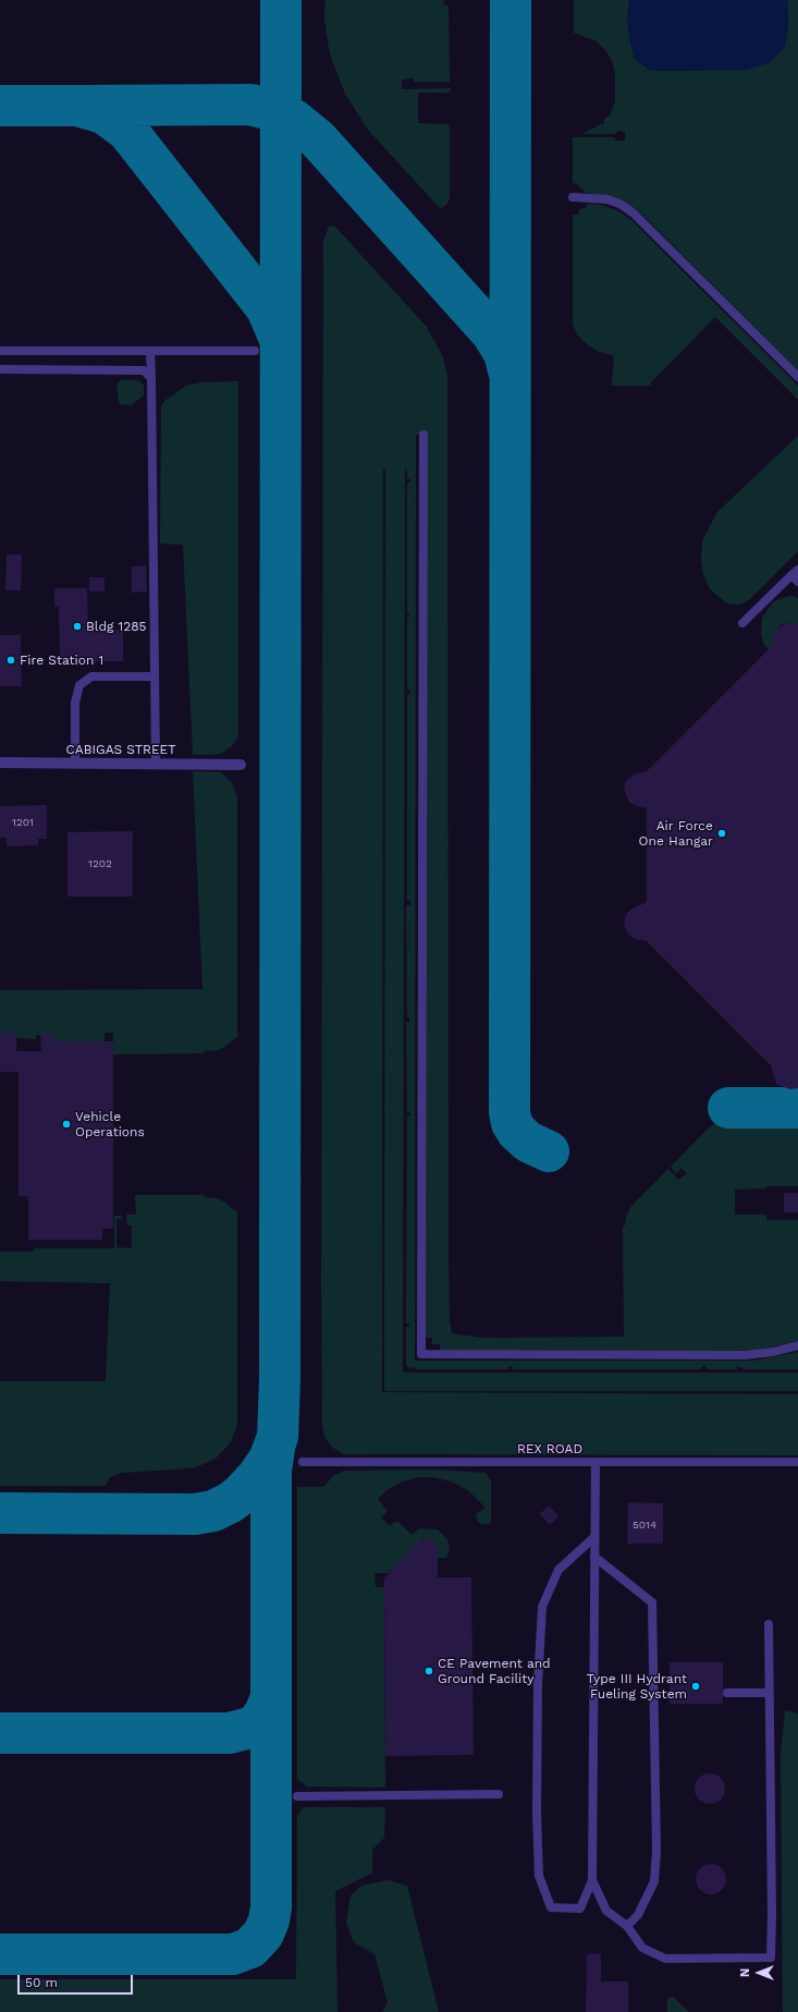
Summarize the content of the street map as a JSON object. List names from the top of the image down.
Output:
{
  "streets": {
    "street": ["CABIGAS STREET"],
    "lane": ["REX ROAD"]
  },
  "places": [
    "Bldg 1285",
    "Fire Station 1",
    "Air Force One Hangar",
    "Vehicle Operations",
    "CE Pavement and Ground Facility",
    "Type III Hydrant Fueling System"
  ],
  "house_numbers": ["1201", "1202", "5014"],
  "scale_bar": "50 m",
  "north": "left"
}
